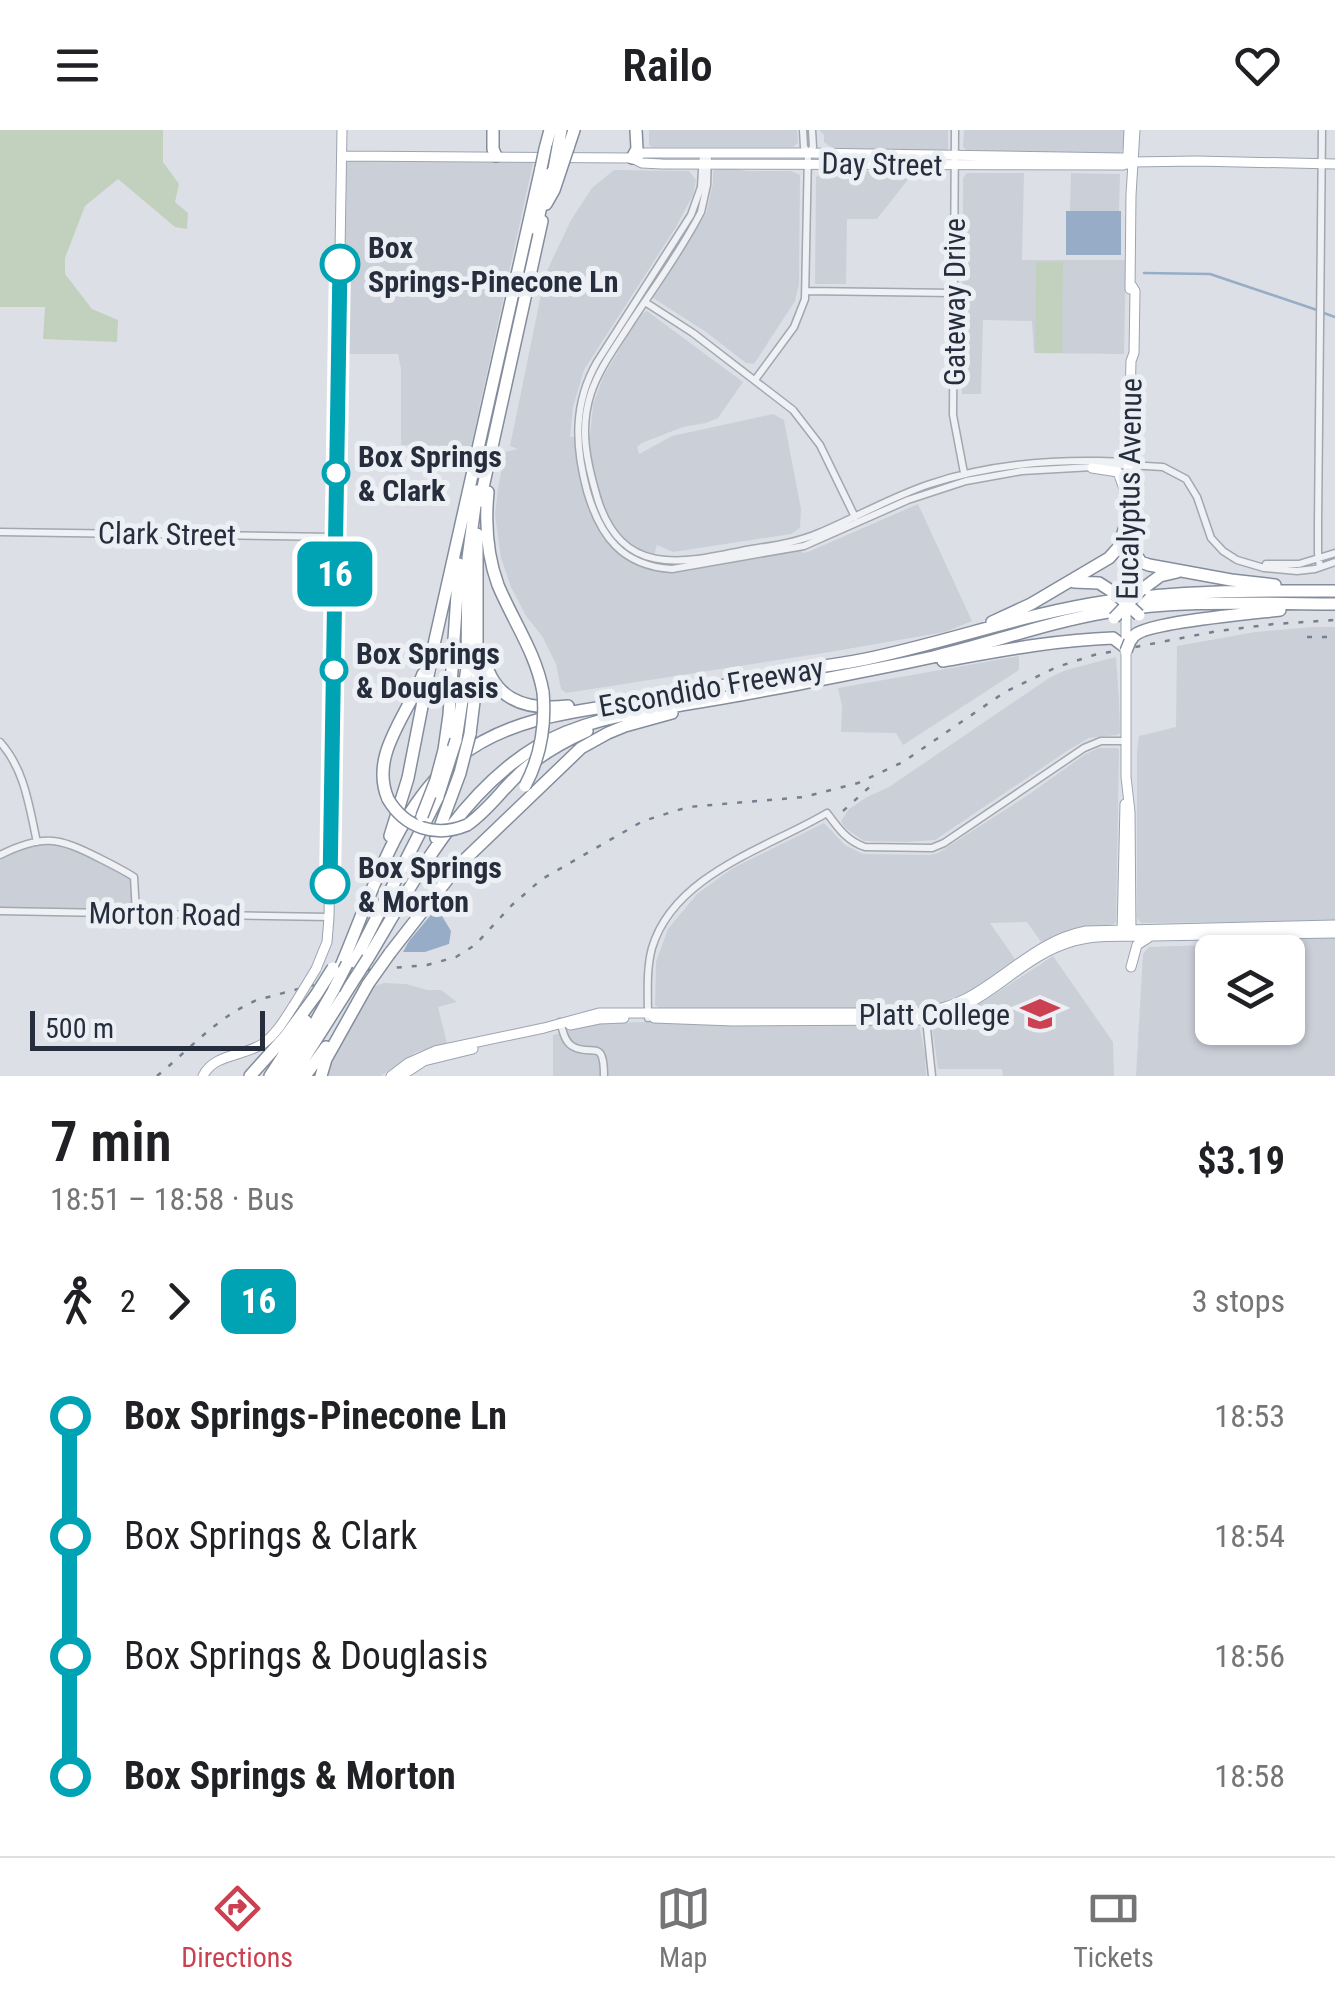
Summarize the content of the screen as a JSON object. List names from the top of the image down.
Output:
{
  "streets": {
    "highway": ["Escondido Freeway"],
    "main road": ["Day Street", "Eucalyptus Avenue"],
    "street": ["Gateway Drive", "Clark Street", "Morton Road"]
  },
  "crossings": [
    ["Day Street", "Gateway Drive"],
    ["Day Street", "Eucalyptus Avenue"]
  ],
  "places": {
    "other": [
      "Box Springs-Pinecone Ln",
      "Box Springs & Clark",
      "Box Springs & Douglasis",
      "Box Springs & Morton"
    ],
    "school or university": ["Platt College"]
  },
  "lines": ["bus line 16"],
  "scale_bar": "500 m",
  "page": {
    "header": "Railo",
    "on_map": "16",
    "scale": "500 m",
    "heading": ["7 min", "18:51 – 18:58 · Bus", "$3.19"],
    "legs": ["2", "16", "3 stops"],
    "list": [
      {
        "name": "Box Springs-Pinecone Ln",
        "value": "18:53"
      },
      {
        "name": "Box Springs & Clark",
        "value": "18:54"
      },
      {
        "name": "Box Springs & Douglasis",
        "value": "18:56"
      },
      {
        "name": "Box Springs & Morton",
        "value": "18:58"
      }
    ],
    "tabs": ["Directions", "Map", "Tickets"]
  }
}
